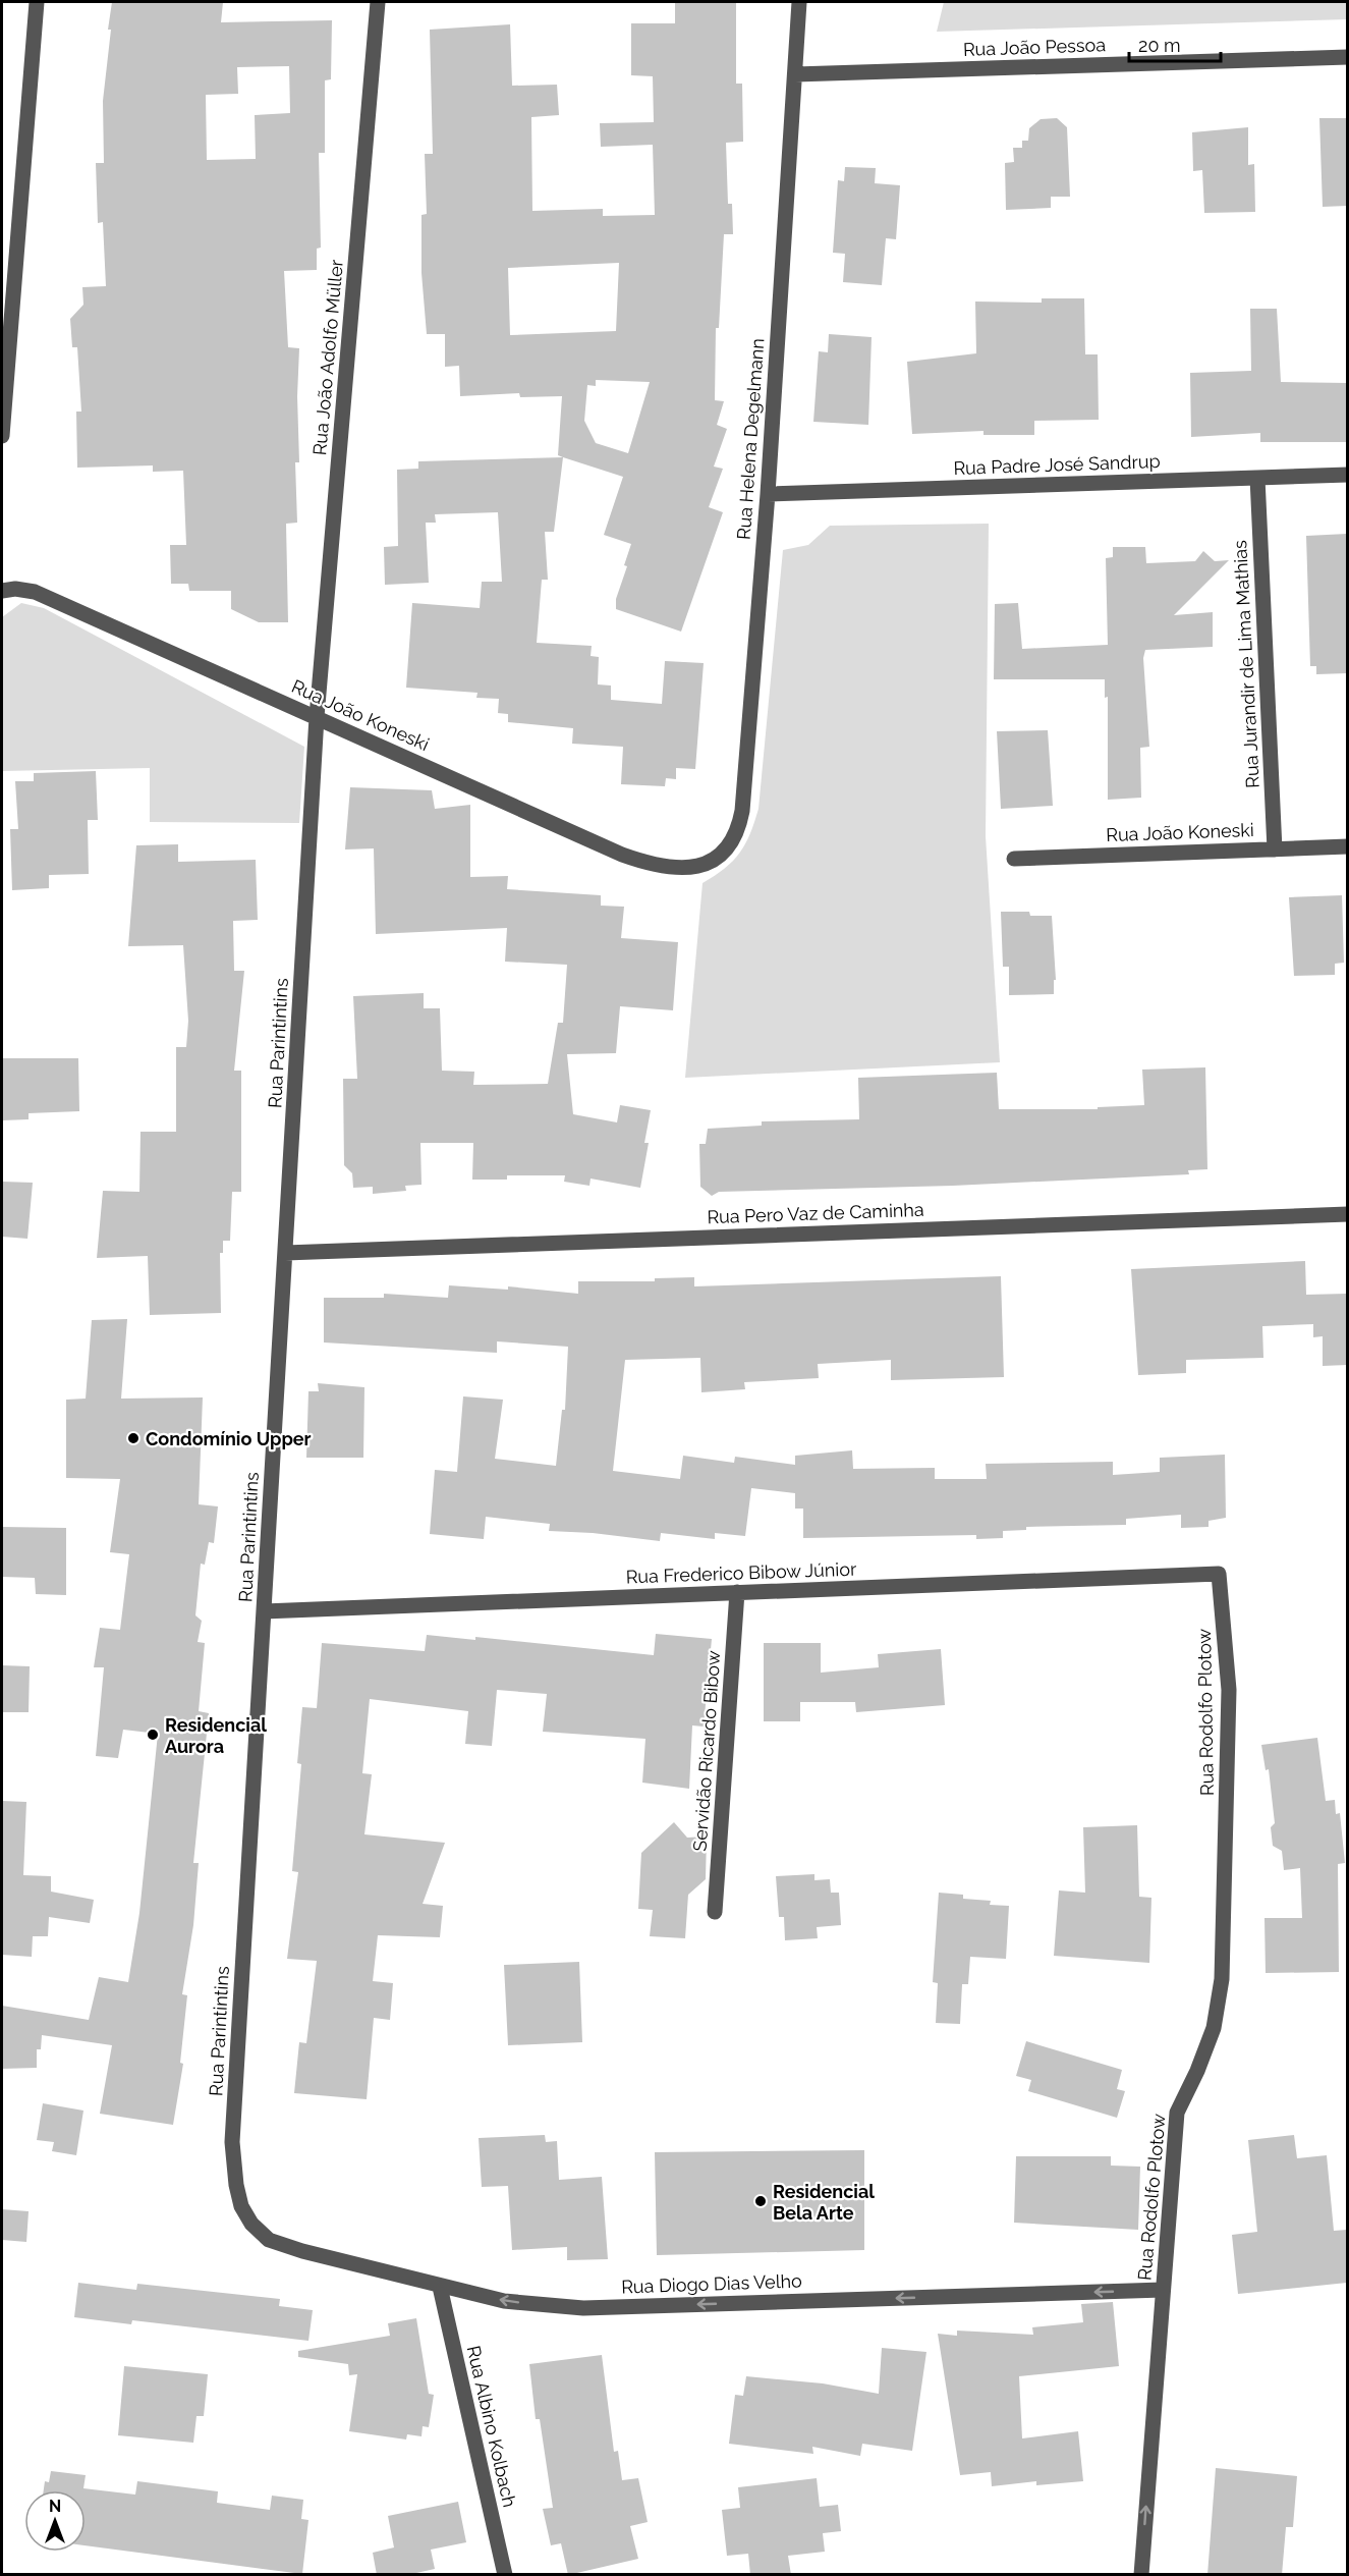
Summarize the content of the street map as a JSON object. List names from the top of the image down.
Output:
{
  "streets": {
    "street": [
      "Rua João Pessoa",
      "Rua João Adolfo Müller",
      "Rua Helena Degelmann",
      "Rua Padre José Sandrup",
      "Rua Jurandir de Lima Mathias",
      "Rua João Koneski",
      "Rua Parintintins",
      "Rua Pero Vaz de Caminha",
      "Rua Frederico Bibow Júnior",
      "Rua Rodolfo Plotow",
      "Servidão Ricardo Bibow",
      "Rua Diogo Dias Velho",
      "Rua Albino Kolbach"
    ]
  },
  "crossings": [
    ["Rua João Pessoa", "Rua Helena Degelmann"],
    ["Rua João Adolfo Müller", "Rua João Koneski"],
    ["Rua João Adolfo Müller", "Rua Parintintins"],
    ["Rua Helena Degelmann", "Rua Padre José Sandrup"],
    ["Rua Helena Degelmann", "Rua João Koneski"],
    ["Rua Padre José Sandrup", "Rua Jurandir de Lima Mathias"],
    ["Rua Jurandir de Lima Mathias", "Rua João Koneski"],
    ["Rua João Koneski", "Rua Parintintins"],
    ["Rua Parintintins", "Rua Pero Vaz de Caminha"],
    ["Rua Parintintins", "Rua Frederico Bibow Júnior"],
    ["Rua Parintintins", "Rua Diogo Dias Velho"],
    ["Rua Frederico Bibow Júnior", "Rua Rodolfo Plotow"],
    ["Rua Frederico Bibow Júnior", "Servidão Ricardo Bibow"],
    ["Rua Rodolfo Plotow", "Rua Diogo Dias Velho"],
    ["Rua Diogo Dias Velho", "Rua Albino Kolbach"]
  ],
  "one_way": ["Rua Diogo Dias Velho"],
  "places": ["Condomínio Upper", "Residencial Aurora", "Residencial Bela Arte"],
  "scale_bar": "20 m",
  "north": "top"
}
